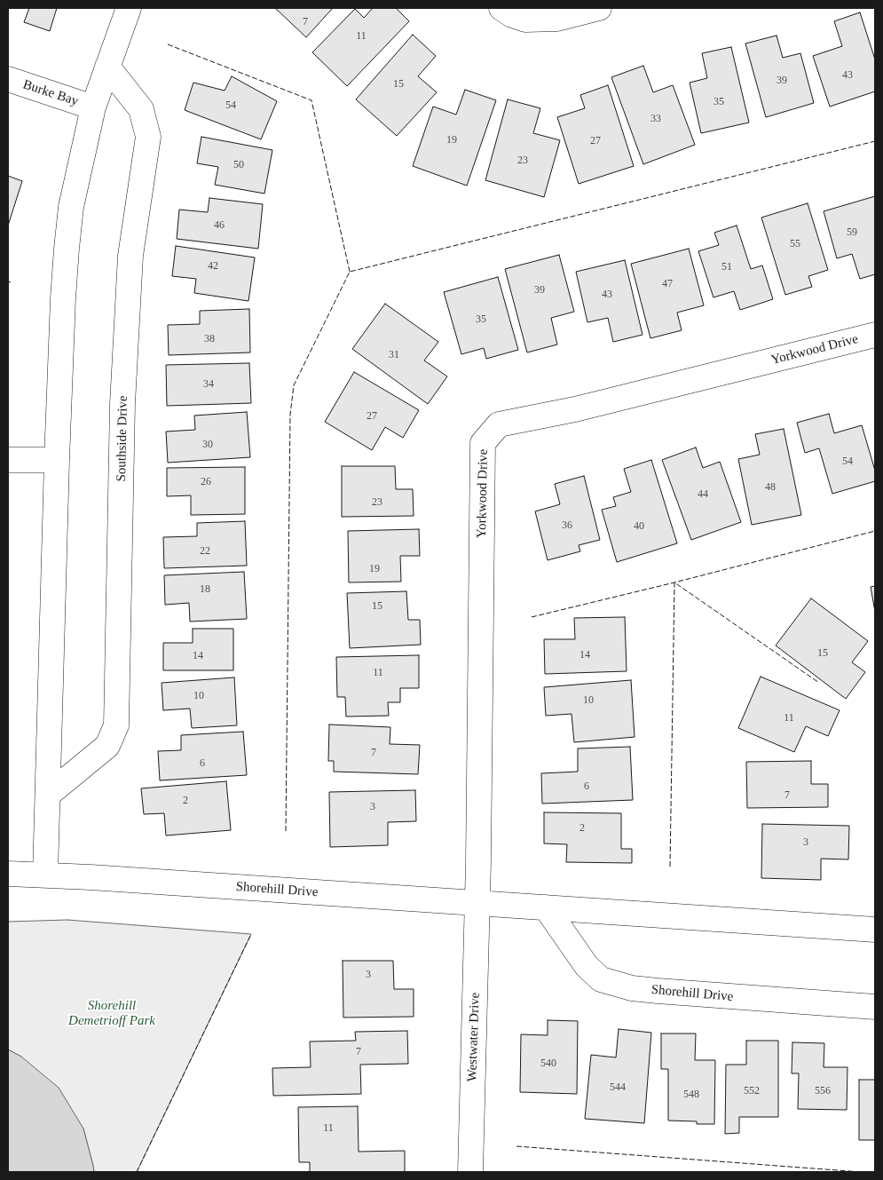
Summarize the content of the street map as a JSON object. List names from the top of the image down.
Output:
{
  "streets": {
    "street": [
      "Burke Bay",
      "Yorkwood Drive",
      "Southside Drive",
      "Shorehill Drive",
      "Westwater Drive"
    ]
  },
  "crossings": [
    ["Yorkwood Drive", "Shorehill Drive"],
    ["Yorkwood Drive", "Westwater Drive"],
    ["Shorehill Drive", "Westwater Drive"]
  ],
  "parks": ["Shorehill Demetrioff Park"],
  "house_numbers": [
    "7",
    "11",
    "43",
    "39",
    "15",
    "35",
    "54",
    "33",
    "19",
    "27",
    "23",
    "50",
    "46",
    "59",
    "55",
    "42",
    "51",
    "47",
    "39",
    "43",
    "35",
    "38",
    "31",
    "34",
    "27",
    "30",
    "54",
    "26",
    "48",
    "44",
    "23",
    "36",
    "40",
    "22",
    "19",
    "18",
    "15",
    "15",
    "14",
    "14",
    "11",
    "10",
    "10",
    "11",
    "7",
    "6",
    "6",
    "7",
    "2",
    "3",
    "2",
    "3",
    "3",
    "7",
    "540",
    "544",
    "552",
    "556",
    "548",
    "11"
  ]
}
